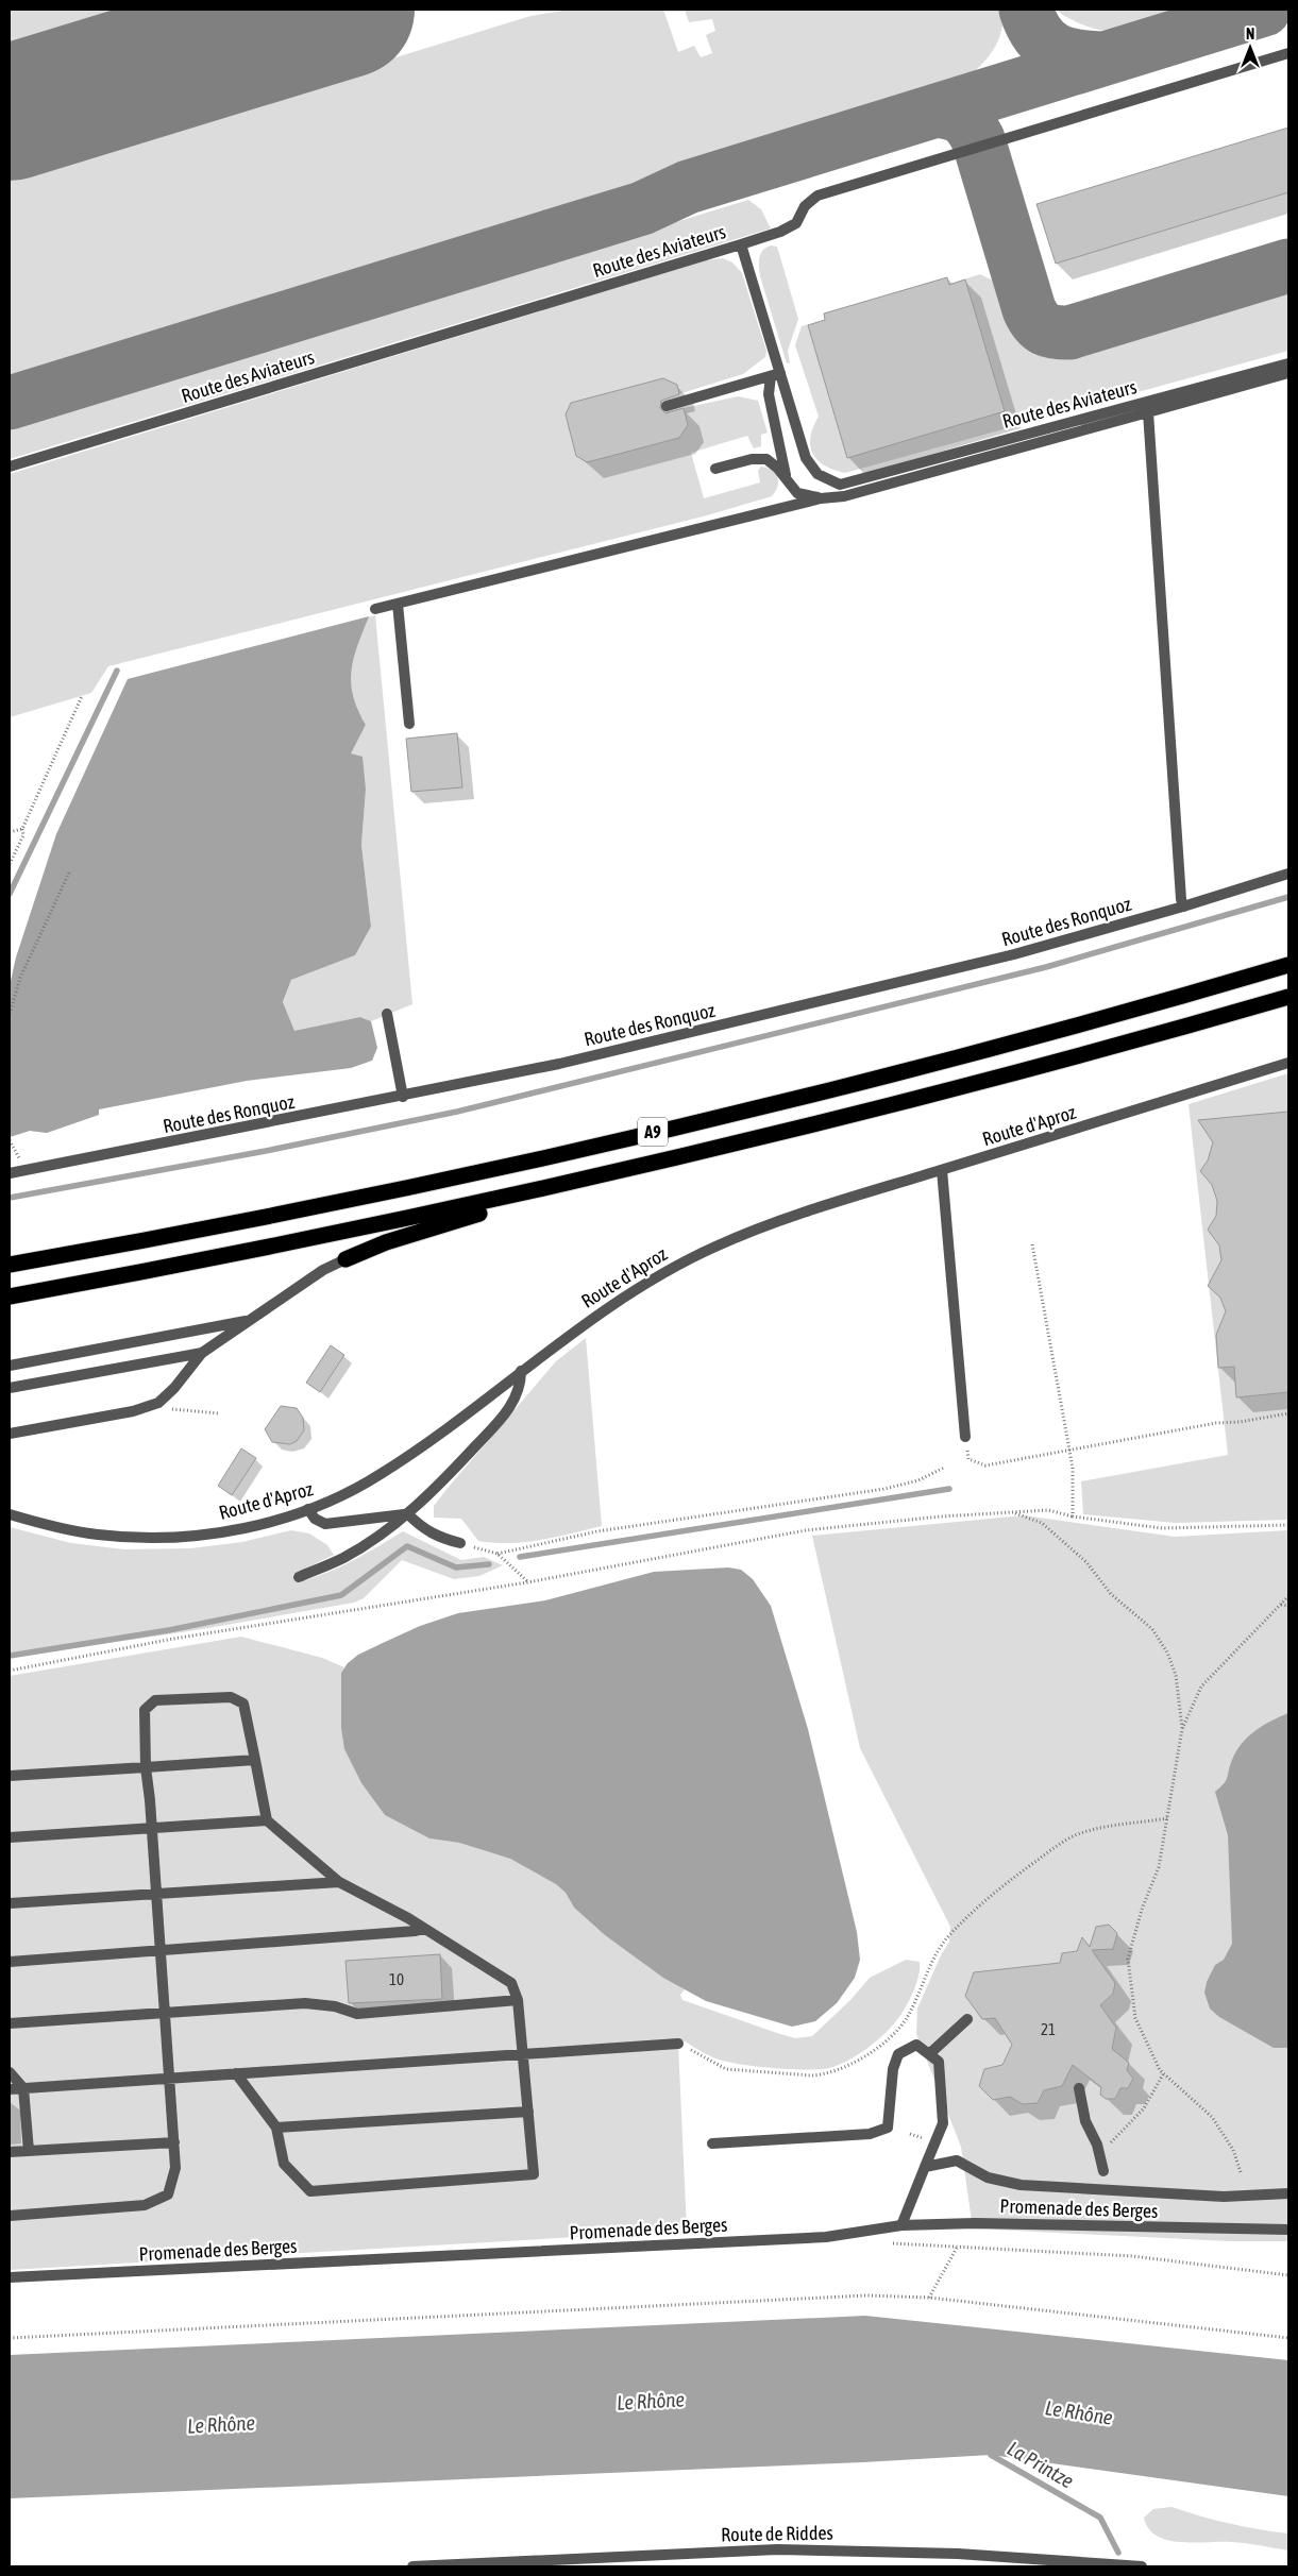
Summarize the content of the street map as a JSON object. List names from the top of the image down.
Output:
{
  "streets": {
    "highway": ["A9"],
    "street": [
      "Route des Aviateurs",
      "Route des Ronquoz",
      "Route d'Aproz",
      "Promenade des Berges",
      "Route de Riddes"
    ]
  },
  "crossings": [
    ["Route des Aviateurs", "Route des Ronquoz"]
  ],
  "water": ["Le Rhône", "La Printze"],
  "house_numbers": ["10", "21"],
  "north": "top"
}
